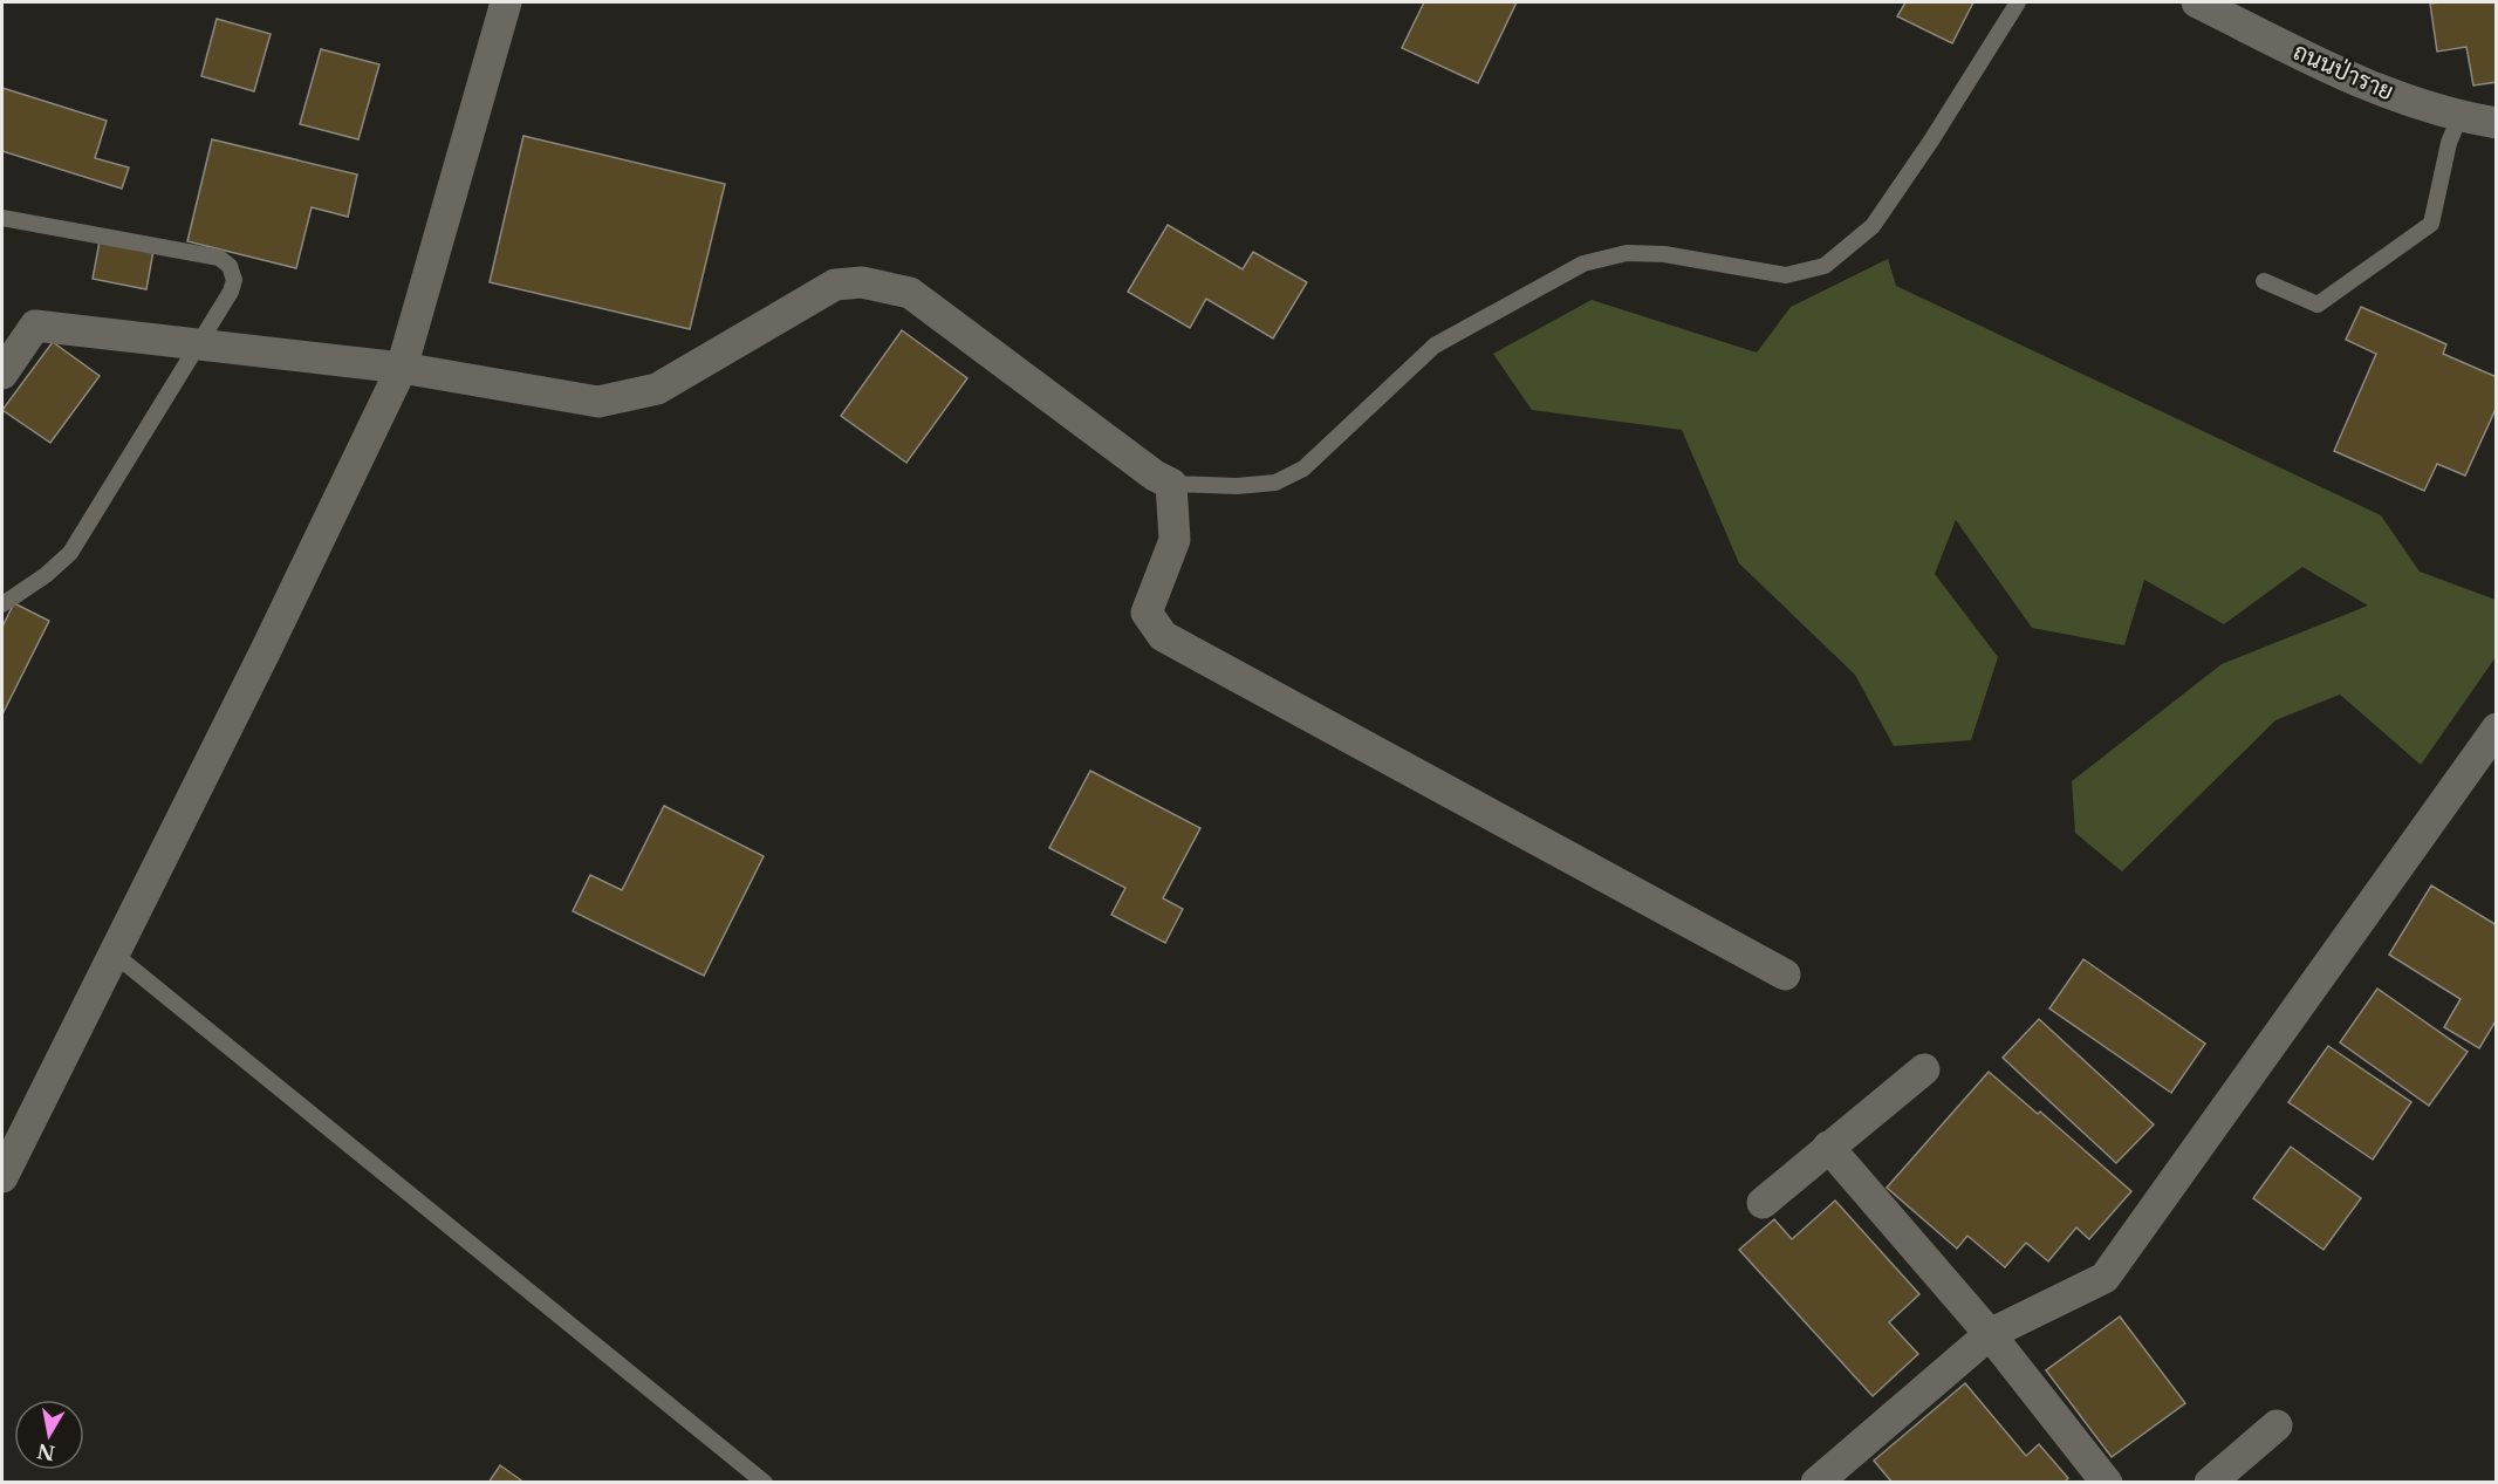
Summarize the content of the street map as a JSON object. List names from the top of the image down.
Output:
{
  "streets": {
    "street": ["ถนนป่าราย"]
  },
  "north": "bottom"
}
